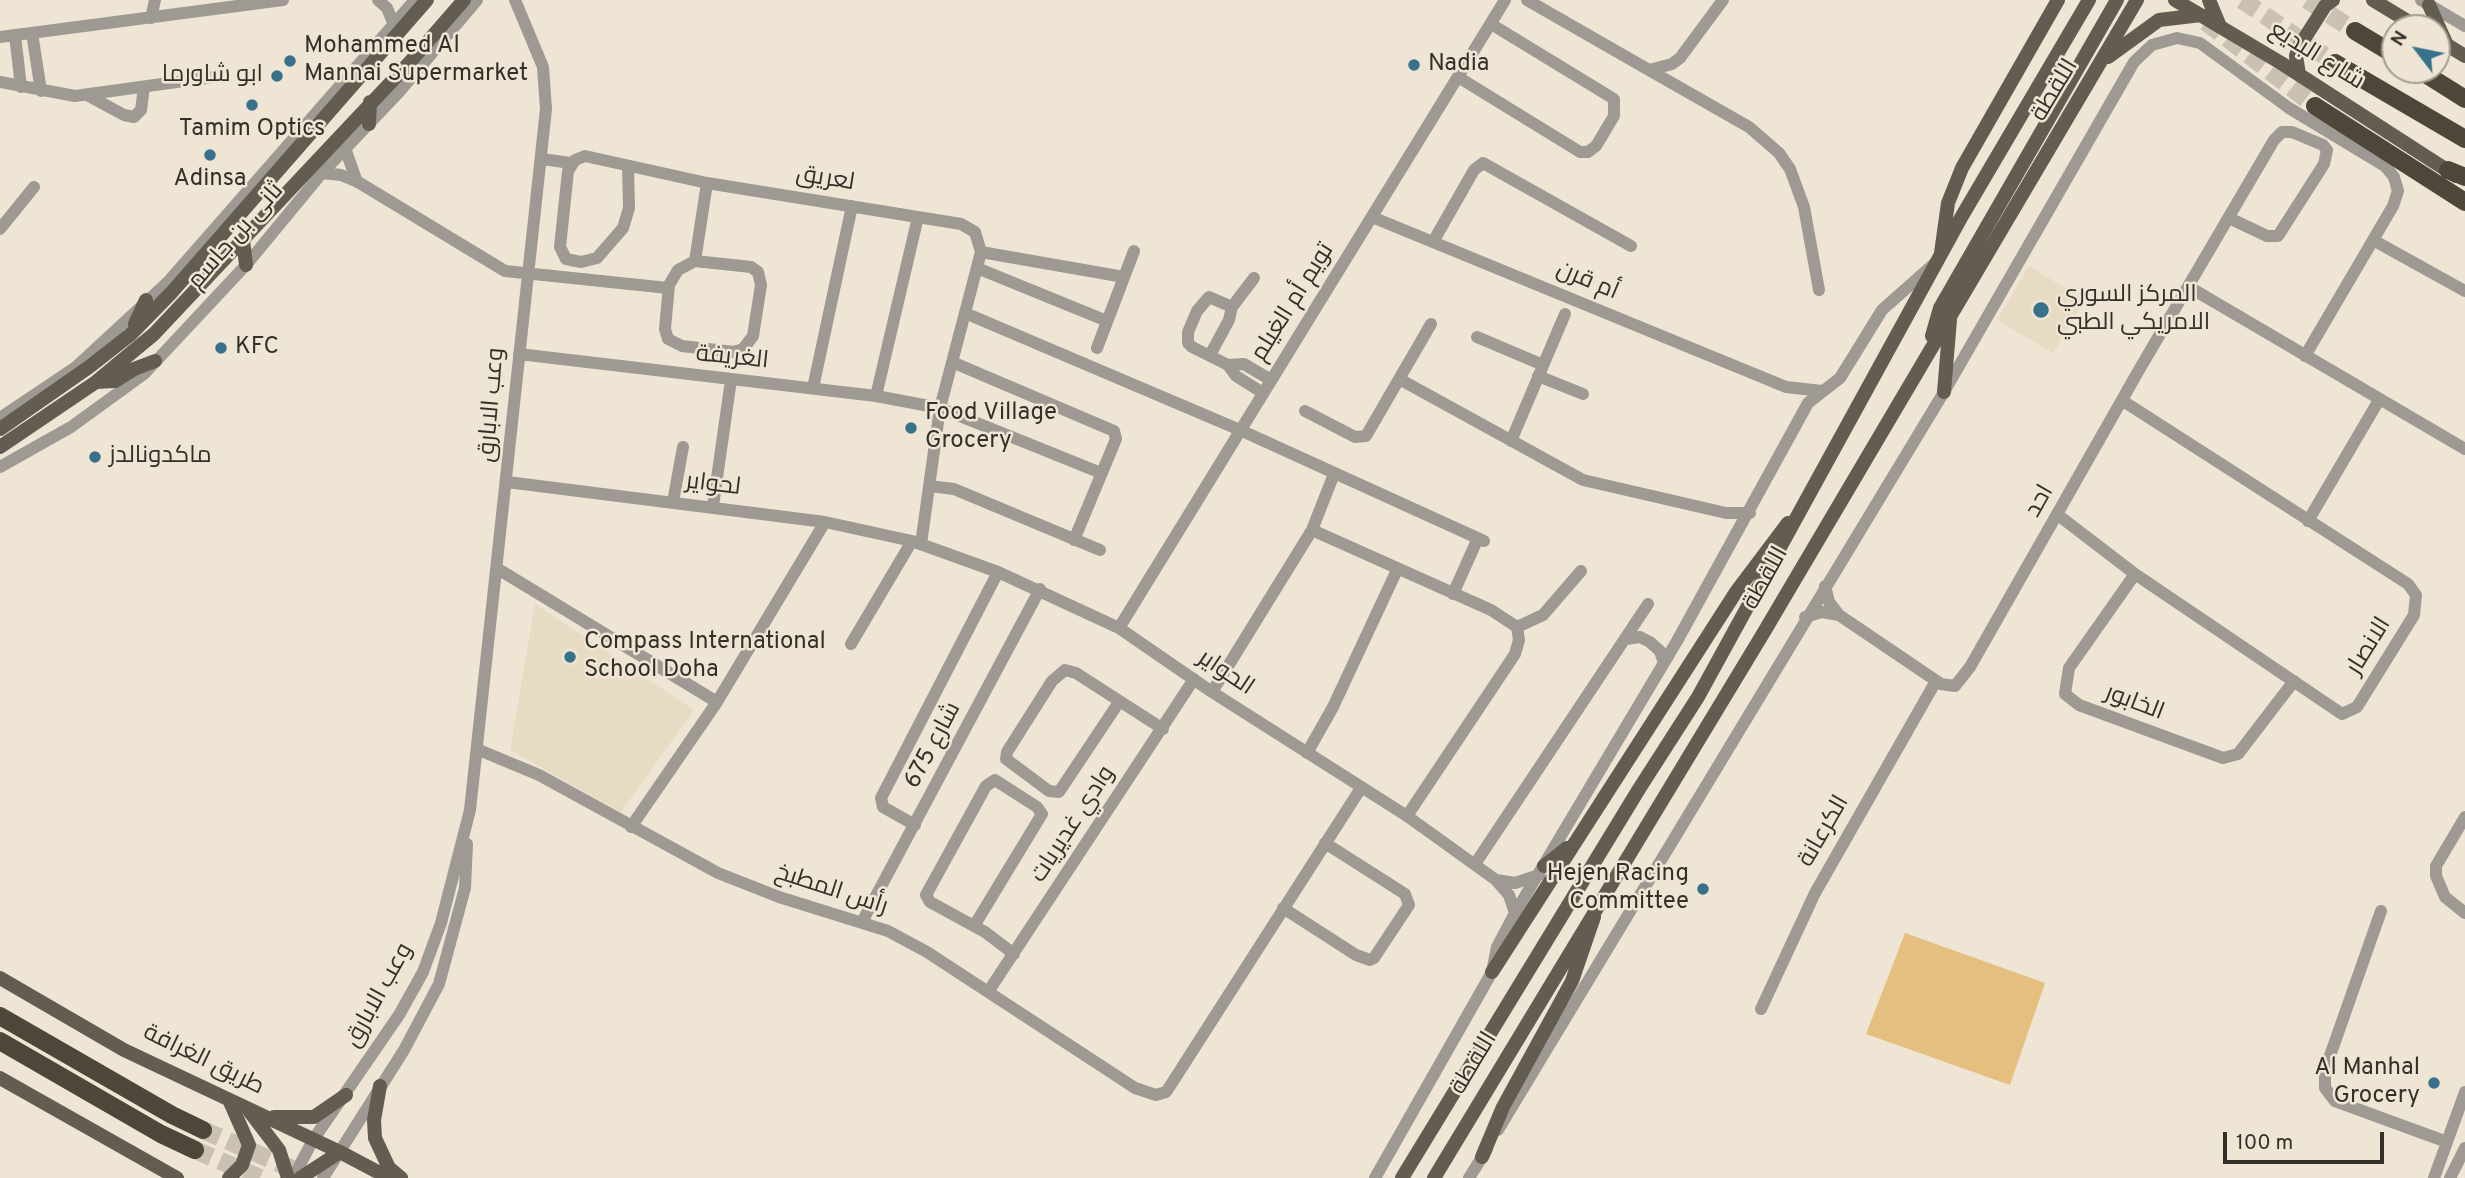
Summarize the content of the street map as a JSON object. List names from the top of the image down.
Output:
{
  "streets": {
    "highway": ["شارع البديع"],
    "main road": ["اللقطة", "ثانى بن جاسم", "طريق الغرافة"],
    "street": [
      "لعريق",
      "أم قرن",
      "تويم أم الغيلم",
      "الغريفة",
      "وعب الابارق",
      "لحواير",
      "احد",
      "الانصار",
      "الحواير",
      "الخابور",
      "شارع 675",
      "وادي غديريات",
      "الكرعانة",
      "رأس المطبخ"
    ]
  },
  "crossings": [
    ["اللقطة", "أم قرن"],
    ["اللقطة", "الحواير"],
    ["لعريق", "وعب الابارق"],
    ["أم قرن", "تويم أم الغيلم"],
    ["تويم أم الغيلم", "الحواير"],
    ["الغريفة", "وعب الابارق"],
    ["وعب الابارق", "لحواير"],
    ["وعب الابارق", "رأس المطبخ"],
    ["وعب الابارق", "طريق الغرافة"],
    ["لحواير", "الحواير"],
    ["احد", "الانصار"],
    ["احد", "الكرعانة"],
    ["الانصار", "الخابور"],
    ["الحواير", "شارع 675"],
    ["الحواير", "وادي غديريات"],
    ["شارع 675", "رأس المطبخ"],
    ["وادي غديريات", "رأس المطبخ"]
  ],
  "places": [
    "Mohammed Al Mannai Supermarket",
    "Nadia",
    "ابو شاورما",
    "Tamim Optics",
    "Adinsa",
    "المركز السوري الامريكي الطبي",
    "KFC",
    "Food Village Grocery",
    "ماكدونالدز",
    "Compass International School Doha",
    "Hejen Racing Committee",
    "Al Manhal Grocery"
  ],
  "scale_bar": "100 m",
  "north": "top left"
}
